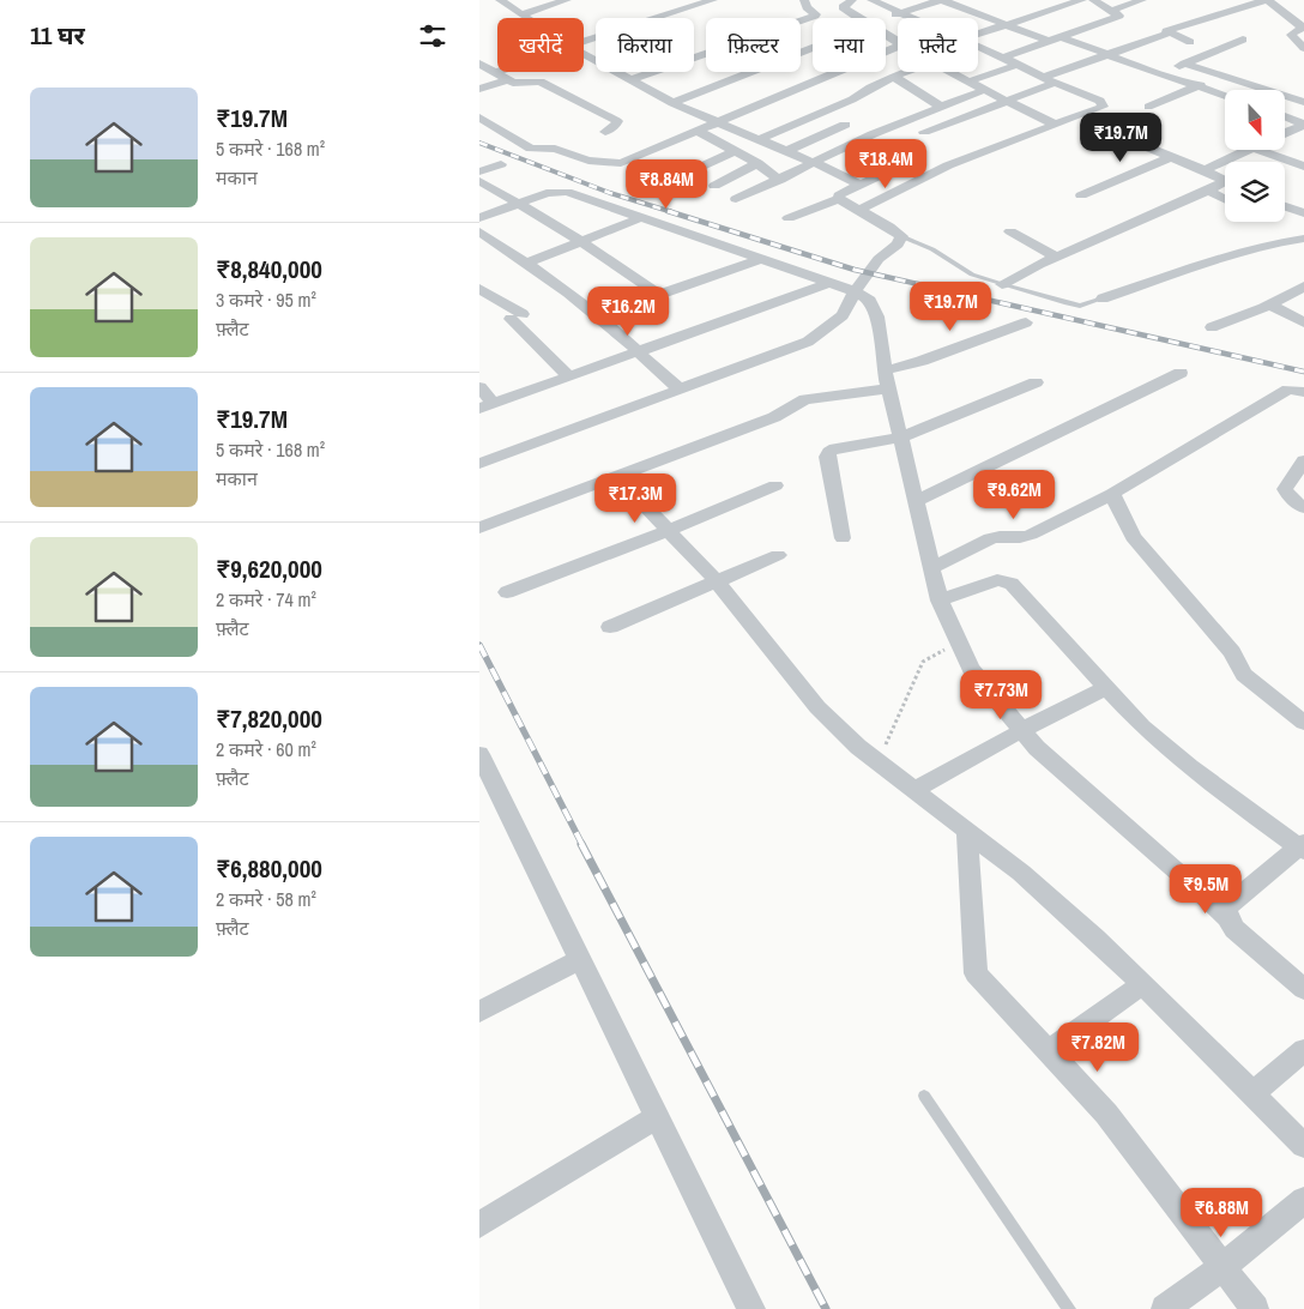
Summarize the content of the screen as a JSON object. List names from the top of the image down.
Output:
{
  "north": "bottom",
  "page": {
    "heading": "11 घर",
    "chip": [
      "खरीदें",
      "किराया",
      "फ़िल्टर",
      "नया",
      "फ़्लैट"
    ],
    "list": [
      {
        "name": "₹19.7M",
        "note": "5 कमरे · 168 m² · मकान"
      },
      {
        "name": "₹8,840,000",
        "note": "3 कमरे · 95 m² · फ़्लैट"
      },
      {
        "name": "₹19.7M",
        "note": "5 कमरे · 168 m² · मकान"
      },
      {
        "name": "₹9,620,000",
        "note": "2 कमरे · 74 m² · फ़्लैट"
      },
      {
        "name": "₹7,820,000",
        "note": "2 कमरे · 60 m² · फ़्लैट"
      },
      {
        "name": "₹6,880,000",
        "note": "2 कमरे · 58 m² · फ़्लैट"
      }
    ],
    "price": [
      "₹19.7M",
      "₹18.4M",
      "₹8.84M",
      "₹19.7M",
      "₹16.2M",
      "₹9.62M",
      "₹17.3M",
      "₹7.73M",
      "₹9.5M",
      "₹7.82M",
      "₹6.88M"
    ]
  }
}
